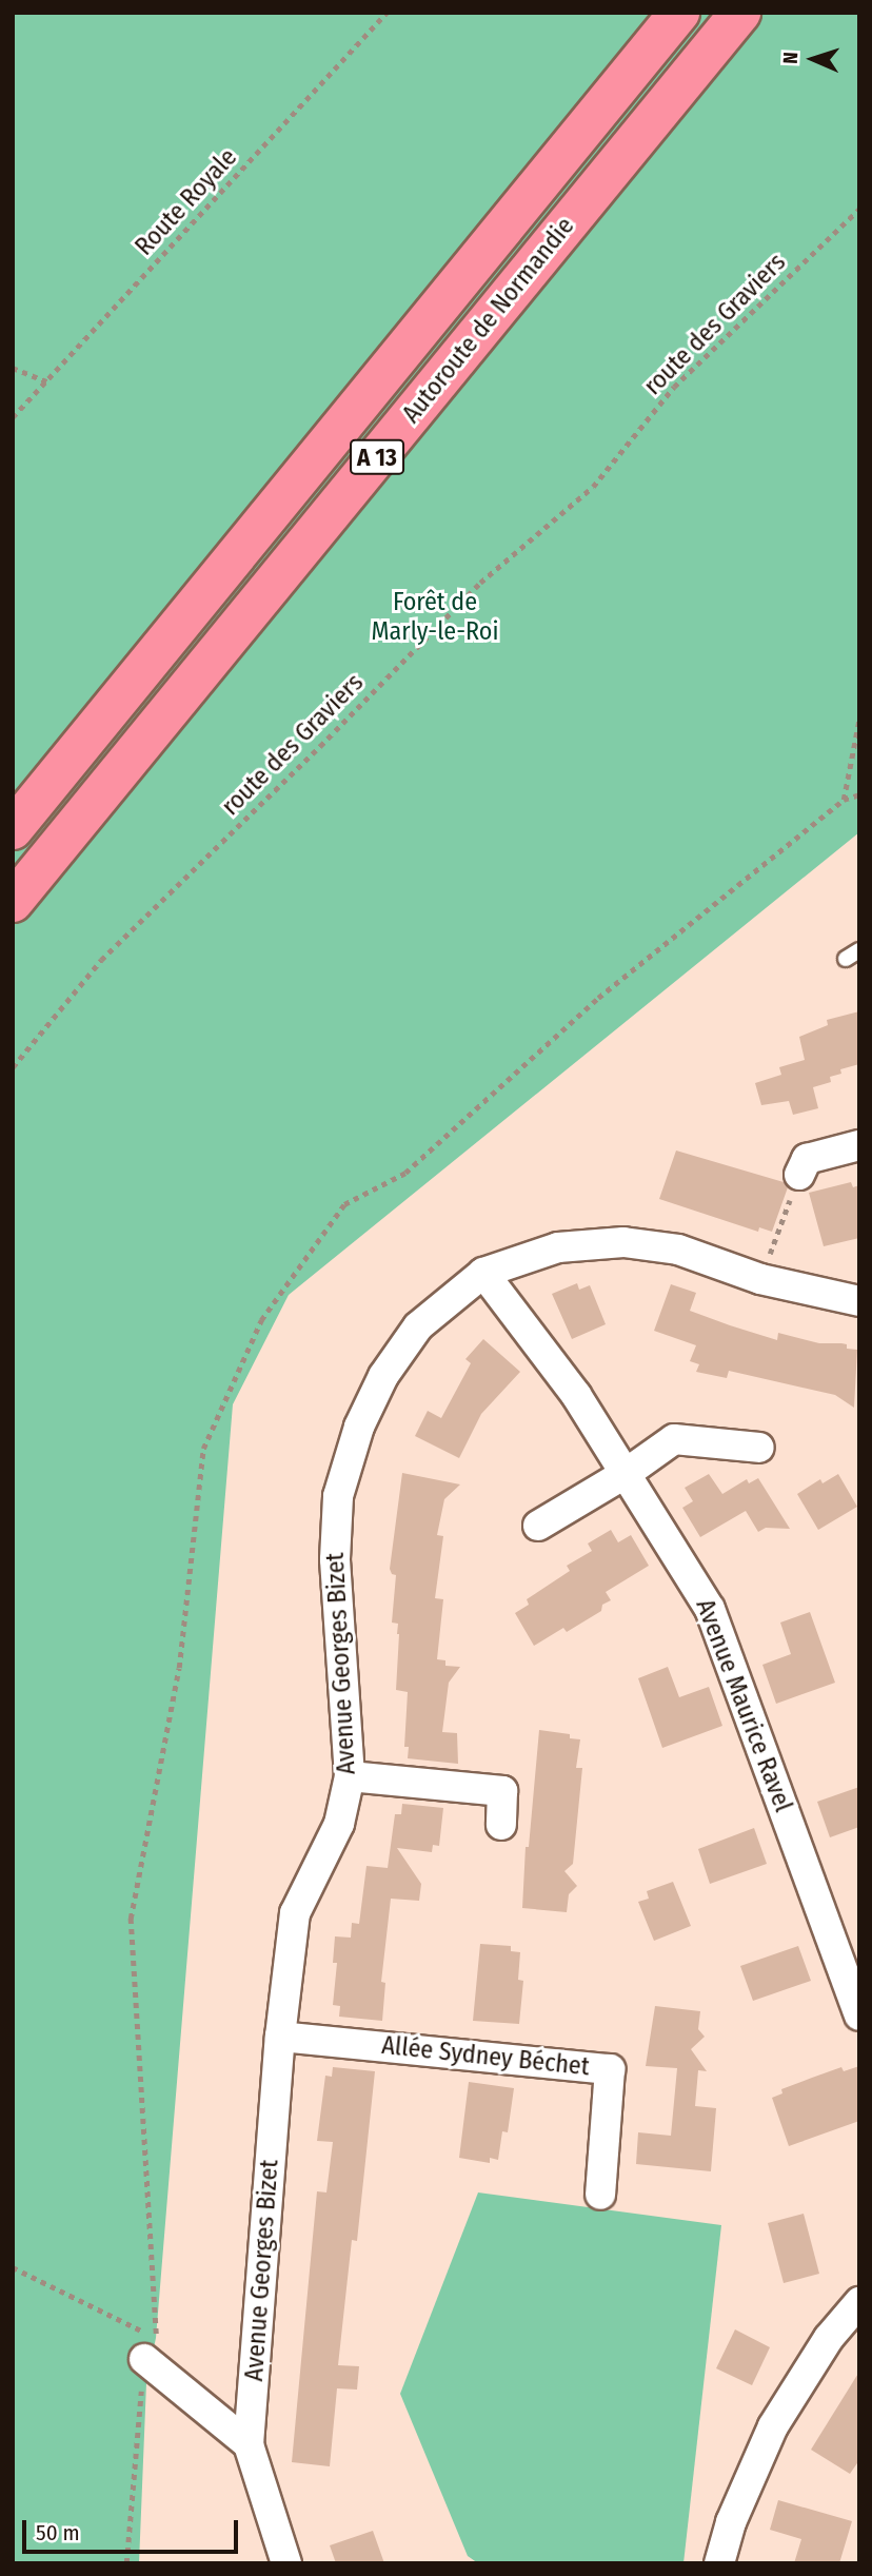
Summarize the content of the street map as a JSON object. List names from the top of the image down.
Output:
{
  "streets": {
    "highway": ["Autoroute de Normandie", "A 13"],
    "street": ["Avenue Georges Bizet", "Avenue Maurice Ravel", "Allée Sydney Béchet"],
    "path": ["Route Royale", "route des Graviers"]
  },
  "crossings": [
    ["Avenue Georges Bizet", "Avenue Maurice Ravel"],
    ["Avenue Georges Bizet", "Allée Sydney Béchet"]
  ],
  "parks": ["Forêt de Marly-le-Roi"],
  "scale_bar": "50 m",
  "north": "left"
}
